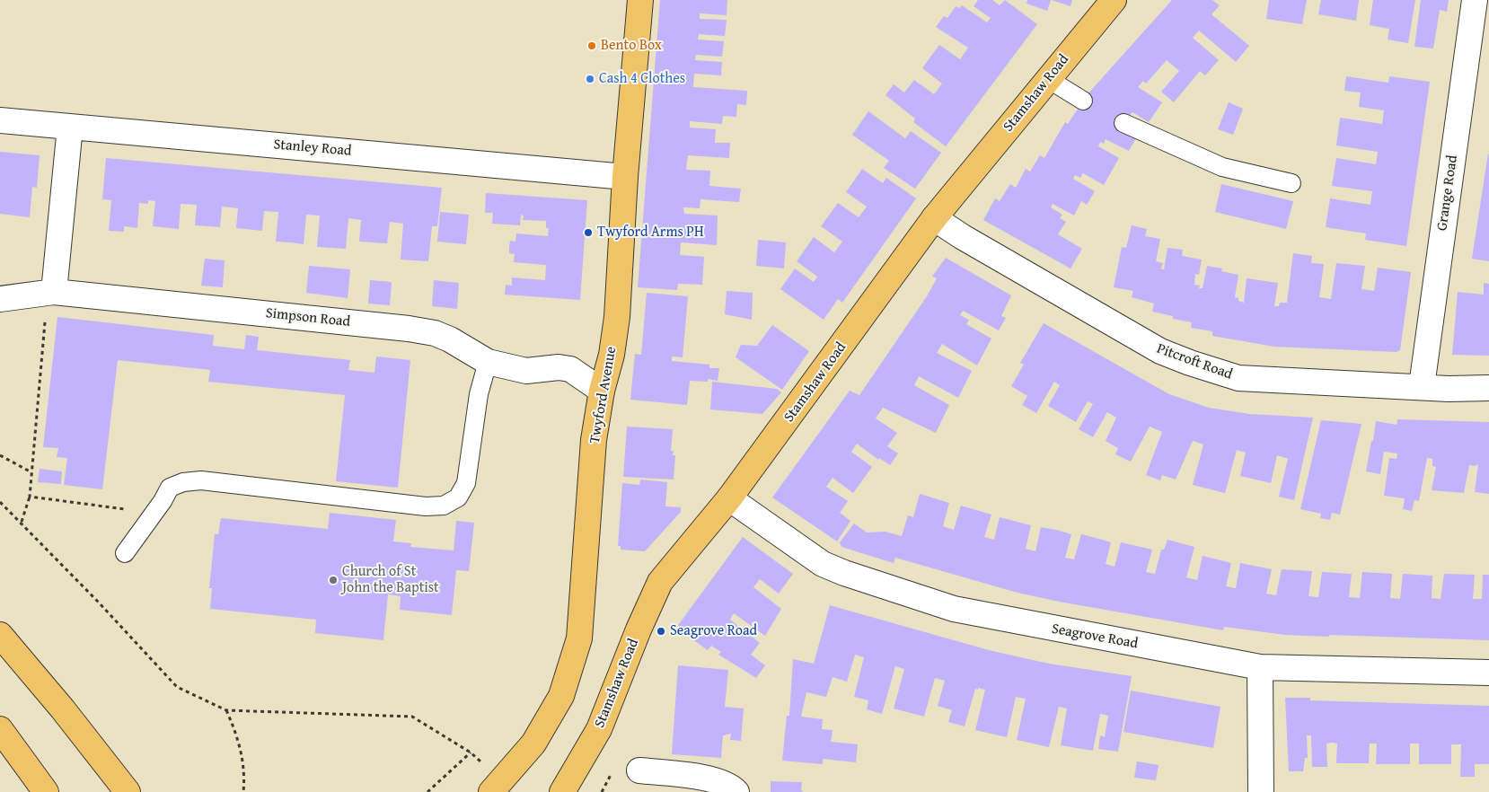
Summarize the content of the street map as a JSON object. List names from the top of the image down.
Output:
{
  "streets": {
    "main road": ["Stamshaw Road", "Twyford Avenue"],
    "street": [
      "Stanley Road",
      "Grange Road",
      "Simpson Road",
      "Pitcroft Road",
      "Seagrove Road"
    ]
  },
  "crossings": [
    ["Stamshaw Road", "Pitcroft Road"],
    ["Stamshaw Road", "Seagrove Road"],
    ["Stanley Road", "Twyford Avenue"],
    ["Grange Road", "Pitcroft Road"],
    ["Simpson Road", "Twyford Avenue"]
  ],
  "places": [
    "Bento Box",
    "Cash 4 Clothes",
    "Twyford Arms PH",
    "Church of St John the Baptist",
    "Seagrove Road"
  ]
}
